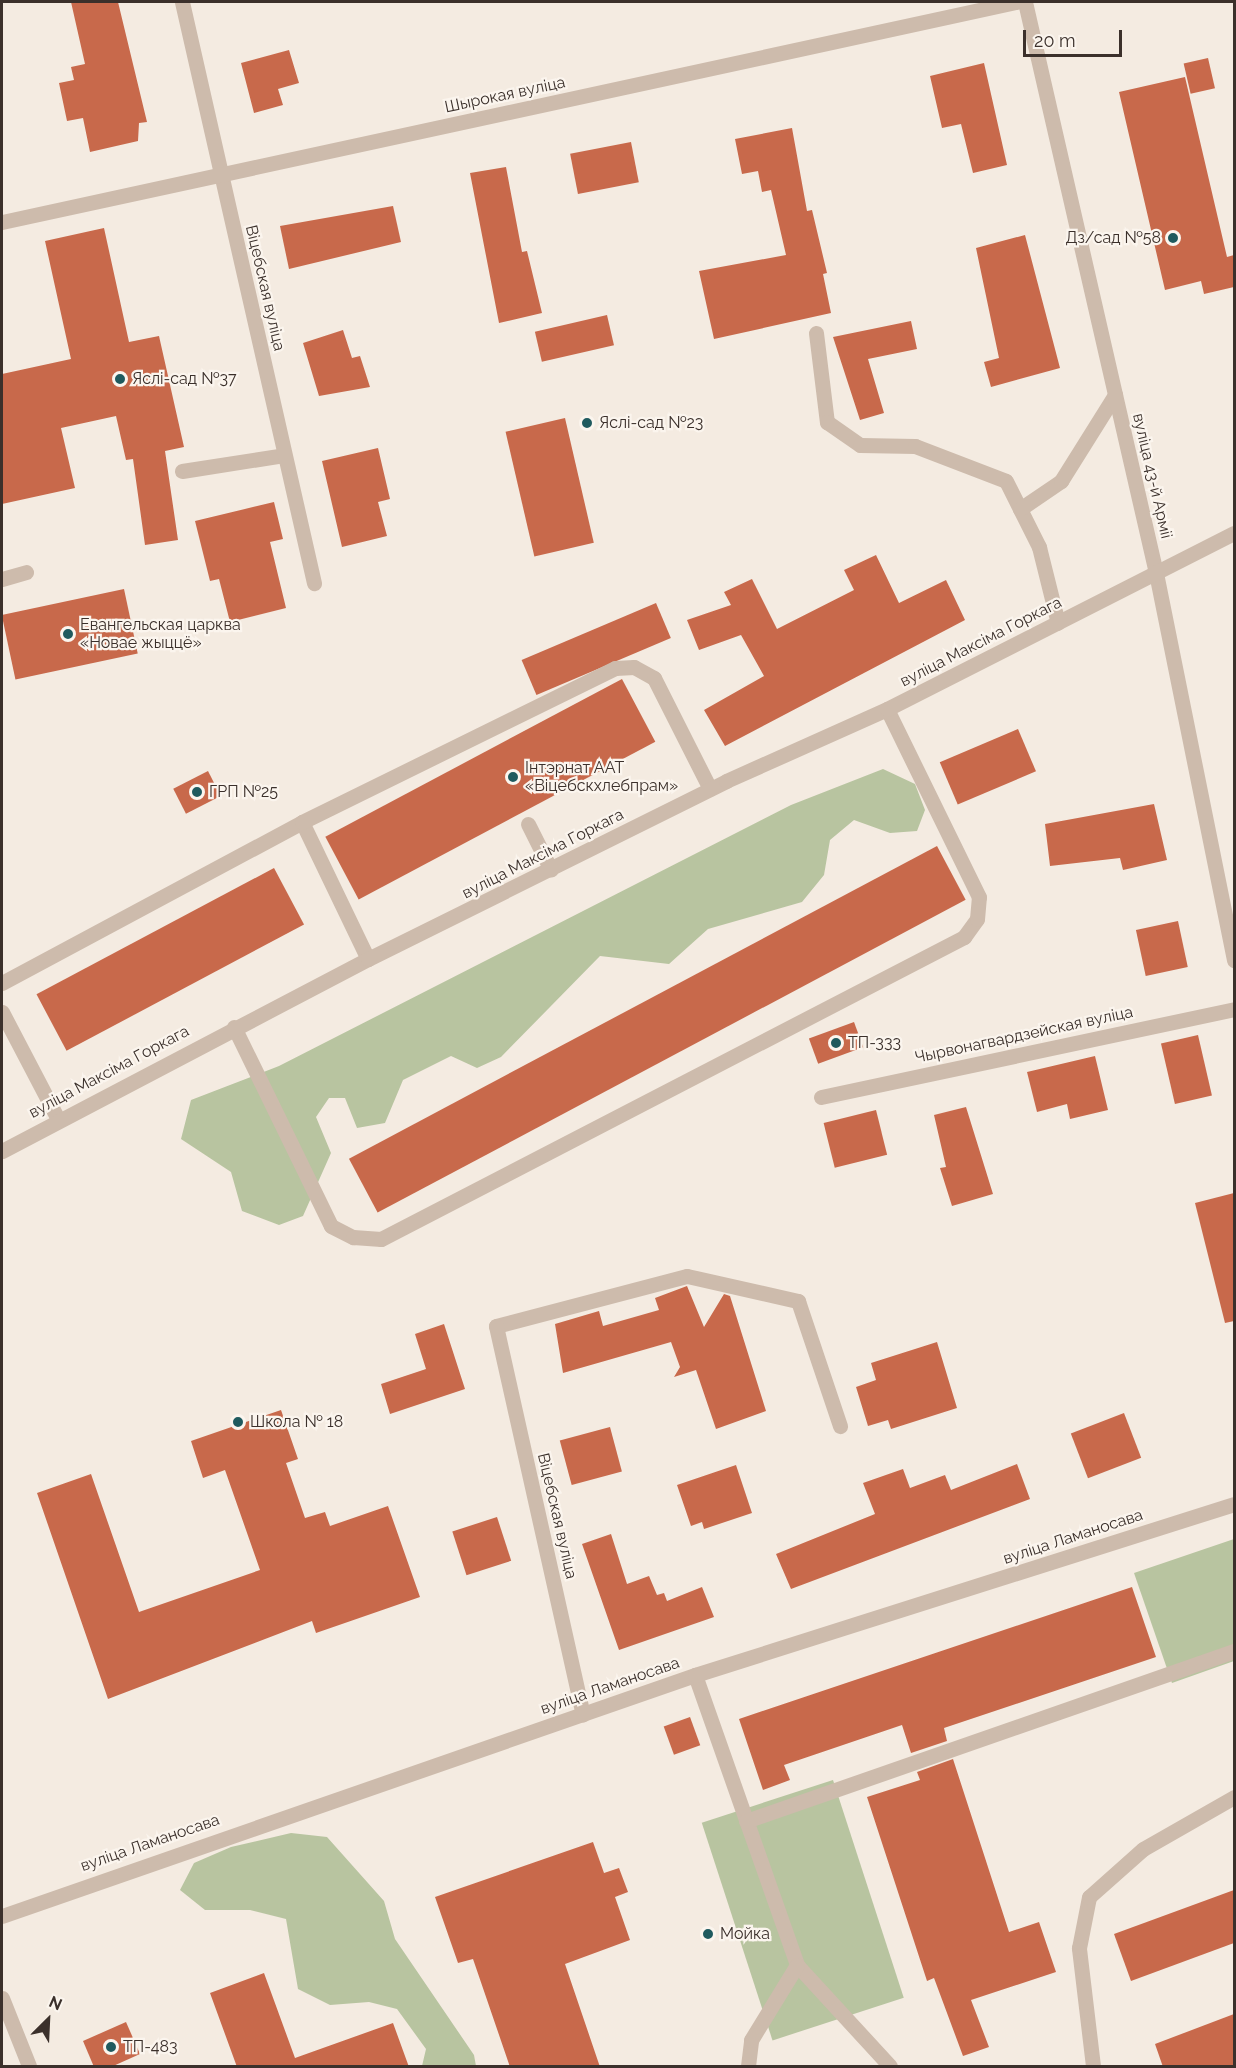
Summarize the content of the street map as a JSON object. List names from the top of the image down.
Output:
{
  "streets": {
    "street": [
      "Шырокая вуліца",
      "Віцебская вуліца",
      "вуліца 43-й Арміі",
      "вуліца Максіма Горкага",
      "Чырвонагвардзейская вуліца",
      "вуліца Ламаносава"
    ]
  },
  "crossings": [
    ["Шырокая вуліца", "Віцебская вуліца"],
    ["Віцебская вуліца", "вуліца Ламаносава"],
    ["вуліца 43-й Арміі", "вуліца Максіма Горкага"]
  ],
  "places": [
    "Дз/сад №58",
    "Яслі-сад №37",
    "Яслі-сад №23",
    "Евангельская царква «Новае жыццё»",
    "Інтэрнат ААТ «Віцебскхлебпрам»",
    "ГРП №25",
    "ТП-333",
    "Школа № 18",
    "Мойка",
    "ТП-483"
  ],
  "scale_bar": "20 m",
  "north": "top right"
}
